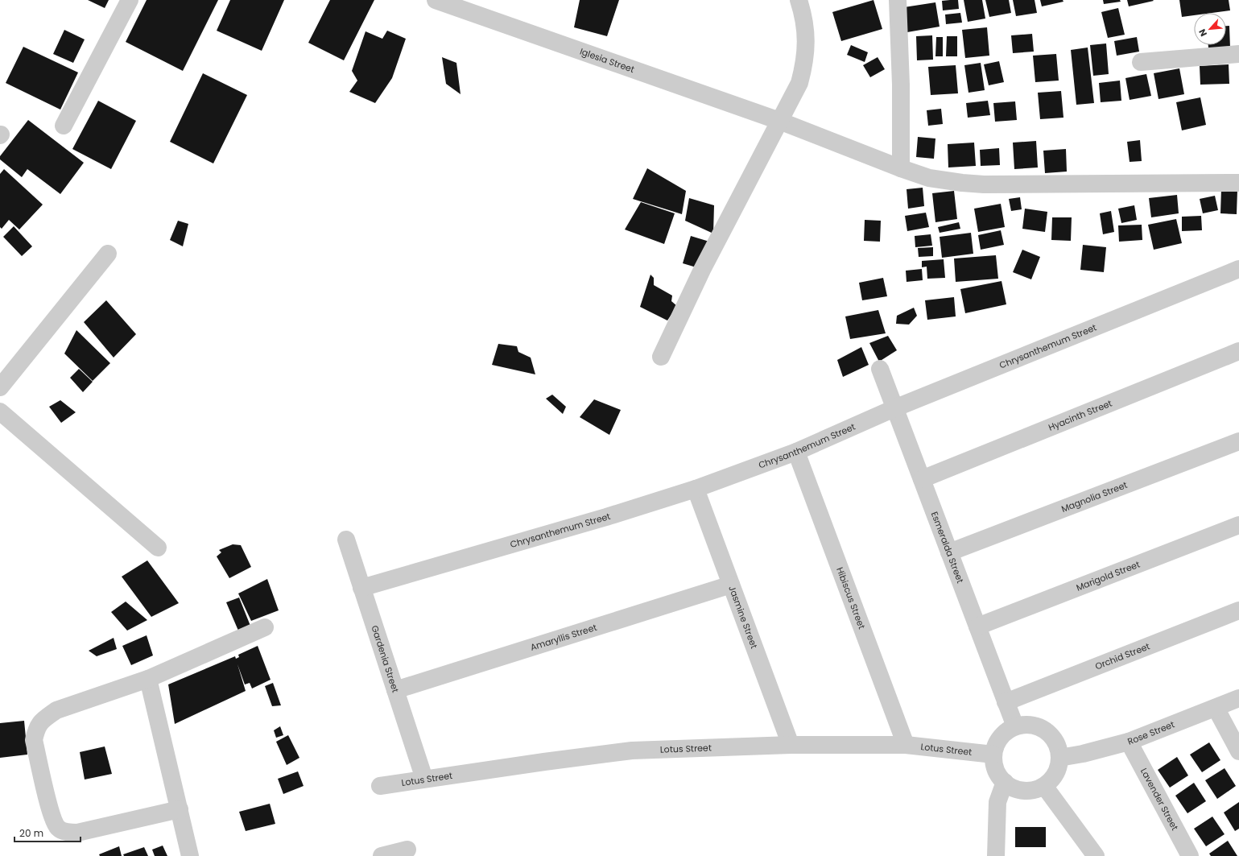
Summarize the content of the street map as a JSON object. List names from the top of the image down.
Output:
{
  "streets": {
    "street": [
      "Iglesia Street",
      "Chrysanthemum Street",
      "Hyacinth Street",
      "Magnolia Street",
      "Esmeralda Street",
      "Marigold Street",
      "Hibiscus Street",
      "Jasmine Street",
      "Amaryllis Street",
      "Orchid Street",
      "Gardenia Street",
      "Rose Street",
      "Lotus Street",
      "Lavender Street"
    ]
  },
  "crossings": [
    ["Chrysanthemum Street", "Esmeralda Street"],
    ["Chrysanthemum Street", "Hibiscus Street"],
    ["Chrysanthemum Street", "Jasmine Street"],
    ["Chrysanthemum Street", "Gardenia Street"],
    ["Hyacinth Street", "Esmeralda Street"],
    ["Magnolia Street", "Esmeralda Street"],
    ["Esmeralda Street", "Marigold Street"],
    ["Esmeralda Street", "Orchid Street"],
    ["Esmeralda Street", "Rose Street"],
    ["Esmeralda Street", "Lotus Street"],
    ["Hibiscus Street", "Lotus Street"],
    ["Jasmine Street", "Amaryllis Street"],
    ["Jasmine Street", "Lotus Street"],
    ["Amaryllis Street", "Gardenia Street"],
    ["Gardenia Street", "Lotus Street"],
    ["Rose Street", "Lotus Street"],
    ["Rose Street", "Lavender Street"]
  ],
  "scale_bar": "20 m",
  "north": "bottom left"
}
